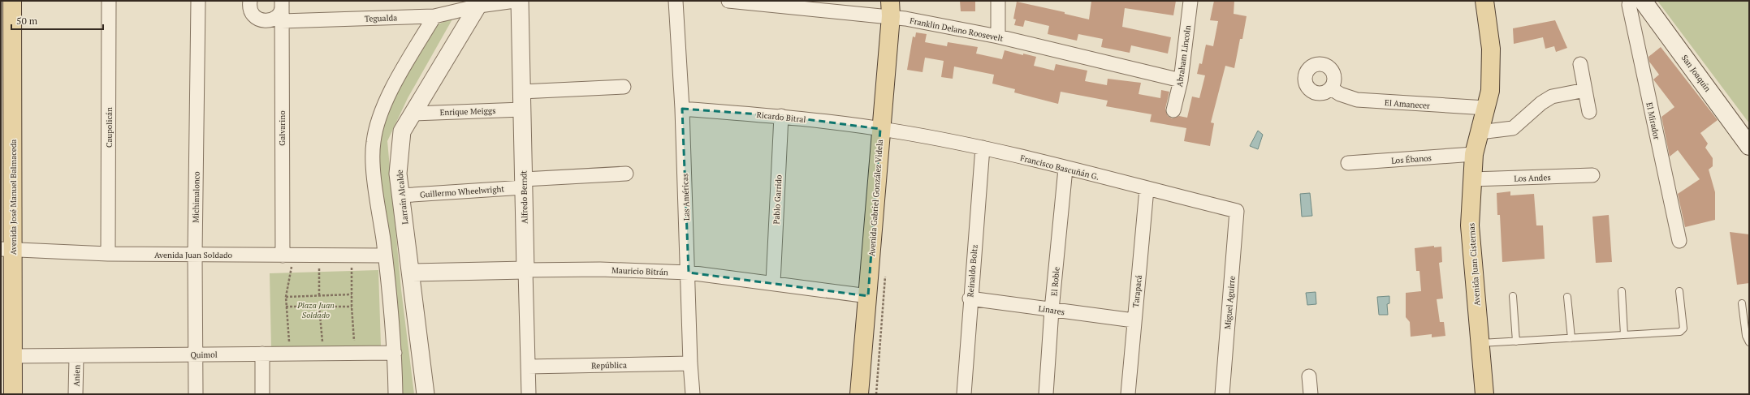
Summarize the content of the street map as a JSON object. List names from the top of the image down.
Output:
{
  "streets": {
    "main road": [
      "San Joaquín",
      "Avenida José Manuel Balmaceda",
      "Avenida Gabriel González Videla",
      "Avenida Juan Cisternas"
    ],
    "street": [
      "Tegualda",
      "Franklin Delano Roosevelt",
      "Abraham Lincoln",
      "El Amanecer",
      "Enrique Meiggs",
      "Ricardo Bitral",
      "El Mirador",
      "Caupolicán",
      "Galvarino",
      "Los Ébanos",
      "Francisco Bascuñán G.",
      "Los Andes",
      "Guillermo Wheelwright",
      "Michimalonco",
      "Larraín Alcalde",
      "Alfredo Berndt",
      "Las Américas",
      "Pablo Garrido",
      "Avenida Juan Soldado",
      "Mauricio Bitrán",
      "Reinaldo Boltz",
      "El Roble",
      "Tarapacá",
      "Miguel Aguirre",
      "Linares",
      "Quimol",
      "República",
      "Anien"
    ]
  },
  "crossings": [
    ["Tegualda", "Galvarino"],
    ["Tegualda", "Larraín Alcalde"],
    ["Franklin Delano Roosevelt", "Abraham Lincoln"],
    ["Franklin Delano Roosevelt", "Avenida Gabriel González Videla"],
    ["El Amanecer", "Avenida Juan Cisternas"],
    ["Enrique Meiggs", "Larraín Alcalde"],
    ["Enrique Meiggs", "Alfredo Berndt"],
    ["Ricardo Bitral", "Francisco Bascuñán G."],
    ["Ricardo Bitral", "Las Américas"],
    ["Ricardo Bitral", "Avenida Gabriel González Videla"],
    ["Ricardo Bitral", "Pablo Garrido"],
    ["Caupolicán", "Avenida Juan Soldado"],
    ["Galvarino", "Avenida Juan Soldado"],
    ["Los Ébanos", "Avenida Juan Cisternas"],
    ["Francisco Bascuñán G.", "Avenida Gabriel González Videla"],
    ["Francisco Bascuñán G.", "Reinaldo Boltz"],
    ["Francisco Bascuñán G.", "El Roble"],
    ["Francisco Bascuñán G.", "Tarapacá"],
    ["Francisco Bascuñán G.", "Miguel Aguirre"],
    ["Los Andes", "Avenida Juan Cisternas"],
    ["Guillermo Wheelwright", "Larraín Alcalde"],
    ["Guillermo Wheelwright", "Alfredo Berndt"],
    ["Avenida José Manuel Balmaceda", "Avenida Juan Soldado"],
    ["Avenida José Manuel Balmaceda", "Quimol"],
    ["Michimalonco", "Avenida Juan Soldado"],
    ["Michimalonco", "Quimol"],
    ["Larraín Alcalde", "Mauricio Bitrán"],
    ["Alfredo Berndt", "Mauricio Bitrán"],
    ["Alfredo Berndt", "República"],
    ["Las Américas", "Mauricio Bitrán"],
    ["Las Américas", "República"],
    ["Avenida Gabriel González Videla", "Mauricio Bitrán"],
    ["Pablo Garrido", "Mauricio Bitrán"],
    ["Reinaldo Boltz", "Linares"],
    ["El Roble", "Linares"],
    ["Tarapacá", "Linares"],
    ["Quimol", "Anien"]
  ],
  "parks": ["Plaza Juan Soldado"],
  "scale_bar": "50 m"
}
